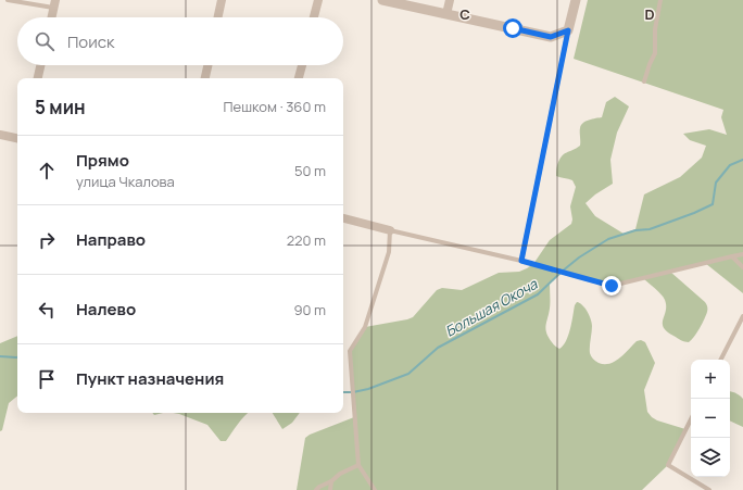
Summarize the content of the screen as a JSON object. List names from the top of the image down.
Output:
{
  "water": ["Большая Окоча"],
  "page": {
    "search": "Поиск",
    "heading": ["5 мин", "Пешком · 360 m"],
    "list": [
      ["Прямо", "улица Чкалова", "50 m"],
      ["Направо", "220 m"],
      ["Налево", "90 m"],
      "Пункт назначения"
    ],
    "map_buttons": ["+", "−"]
  },
  "grid": {
    "columns": ["C", "D"]
  }
}
